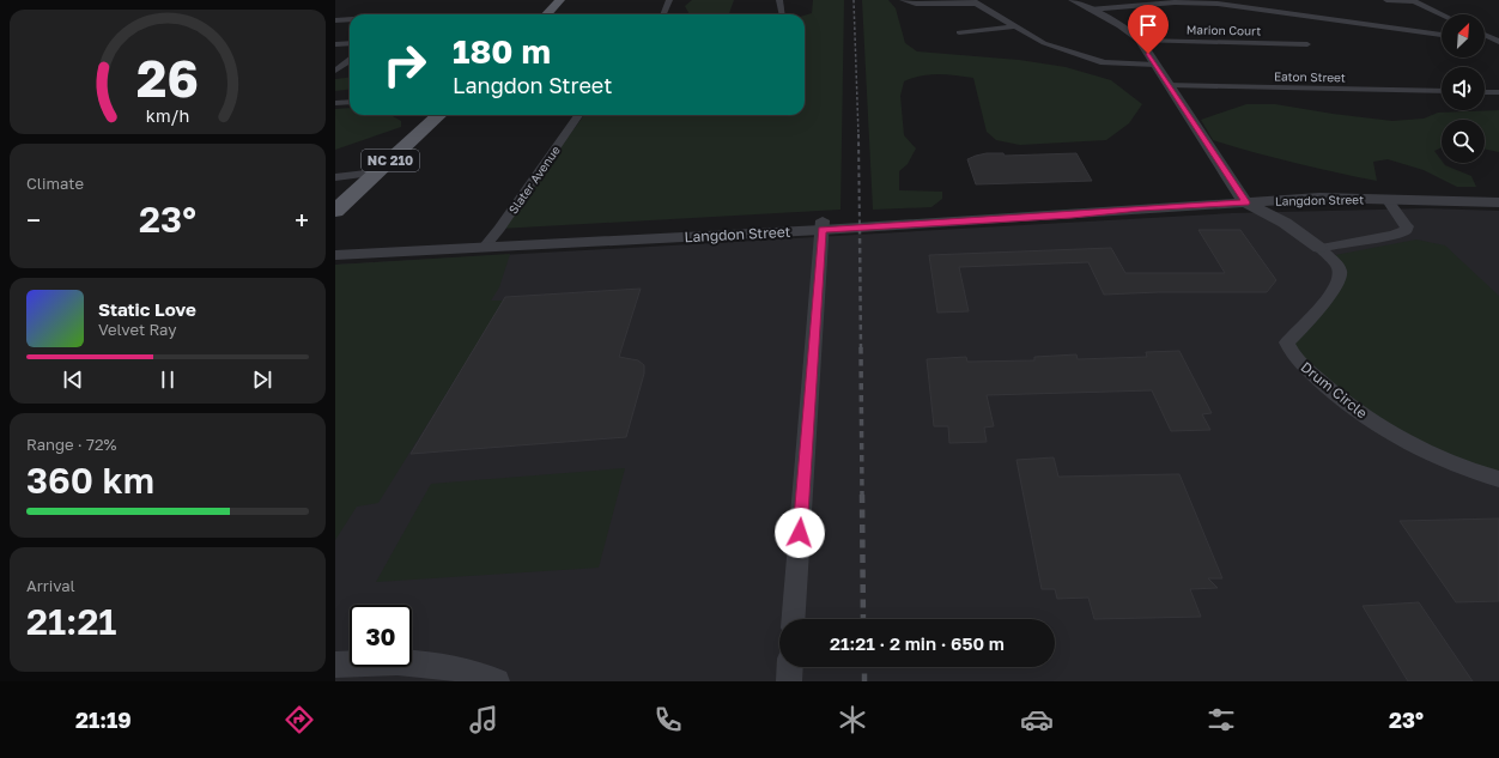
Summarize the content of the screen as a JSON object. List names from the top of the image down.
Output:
{
  "streets": {
    "main road": ["NC 210"],
    "street": [
      "Marion Court",
      "Eaton Street",
      "Slater Avenue",
      "Langdon Street",
      "Drum Circle"
    ]
  },
  "crossings": [
    ["Slater Avenue", "Langdon Street"]
  ],
  "north": "top right",
  "page": {
    "turn": ["180 m", "Langdon Street"],
    "tile": [
      "Climate",
      ["Range · 72%", "360 km"],
      ["Arrival", "21:21"]
    ],
    "heat": ["−", "23°", "+"],
    "song": ["Static Love", "Velvet Ray"],
    "limit": "30",
    "trip": "21:21 · 2 min · 650 m",
    "tabs": ["21:19", "23°"],
    "gauge": ["26", "km/h"]
  }
}
